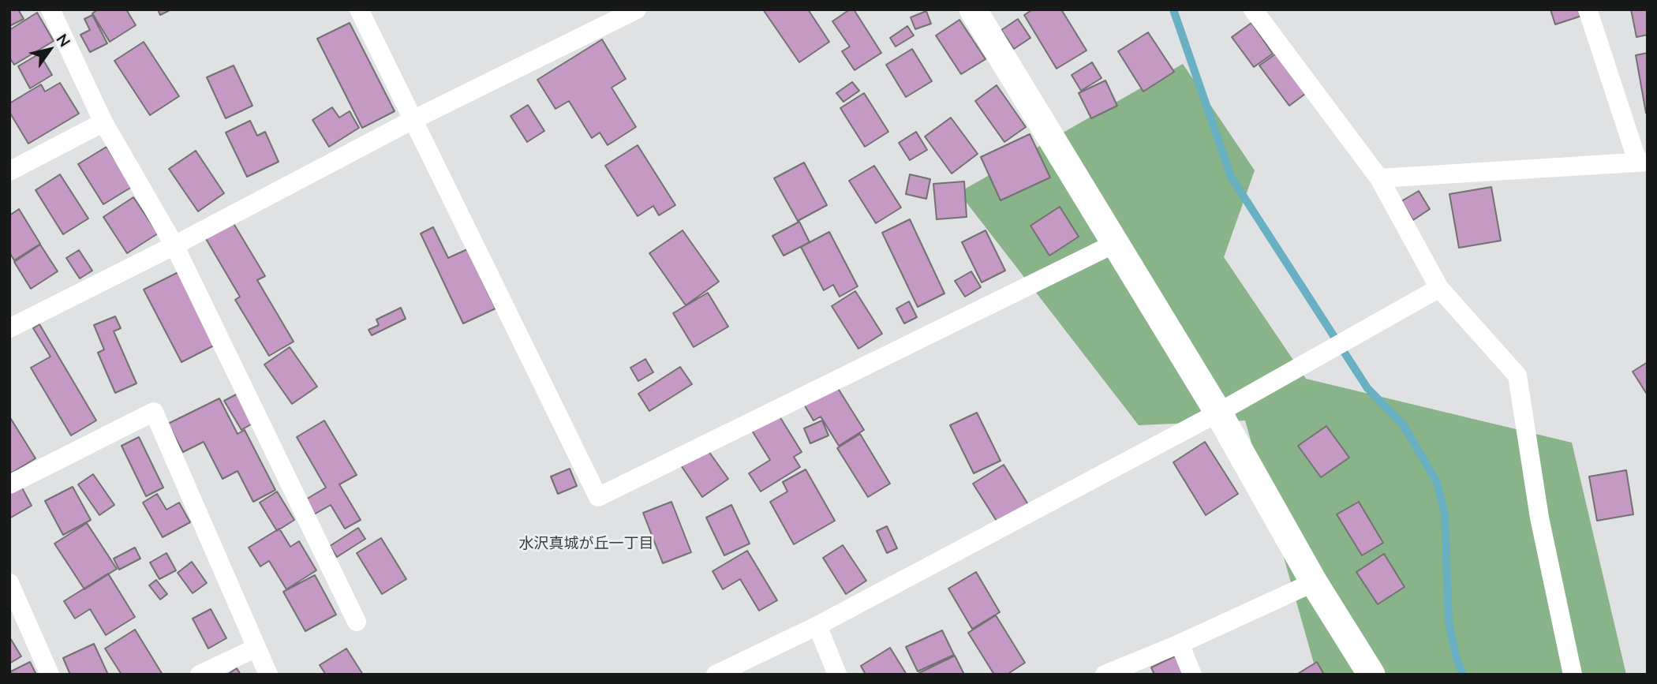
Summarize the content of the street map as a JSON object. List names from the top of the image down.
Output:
{
  "districts": ["水沢真城が丘一丁目"],
  "north": "top right"
}
